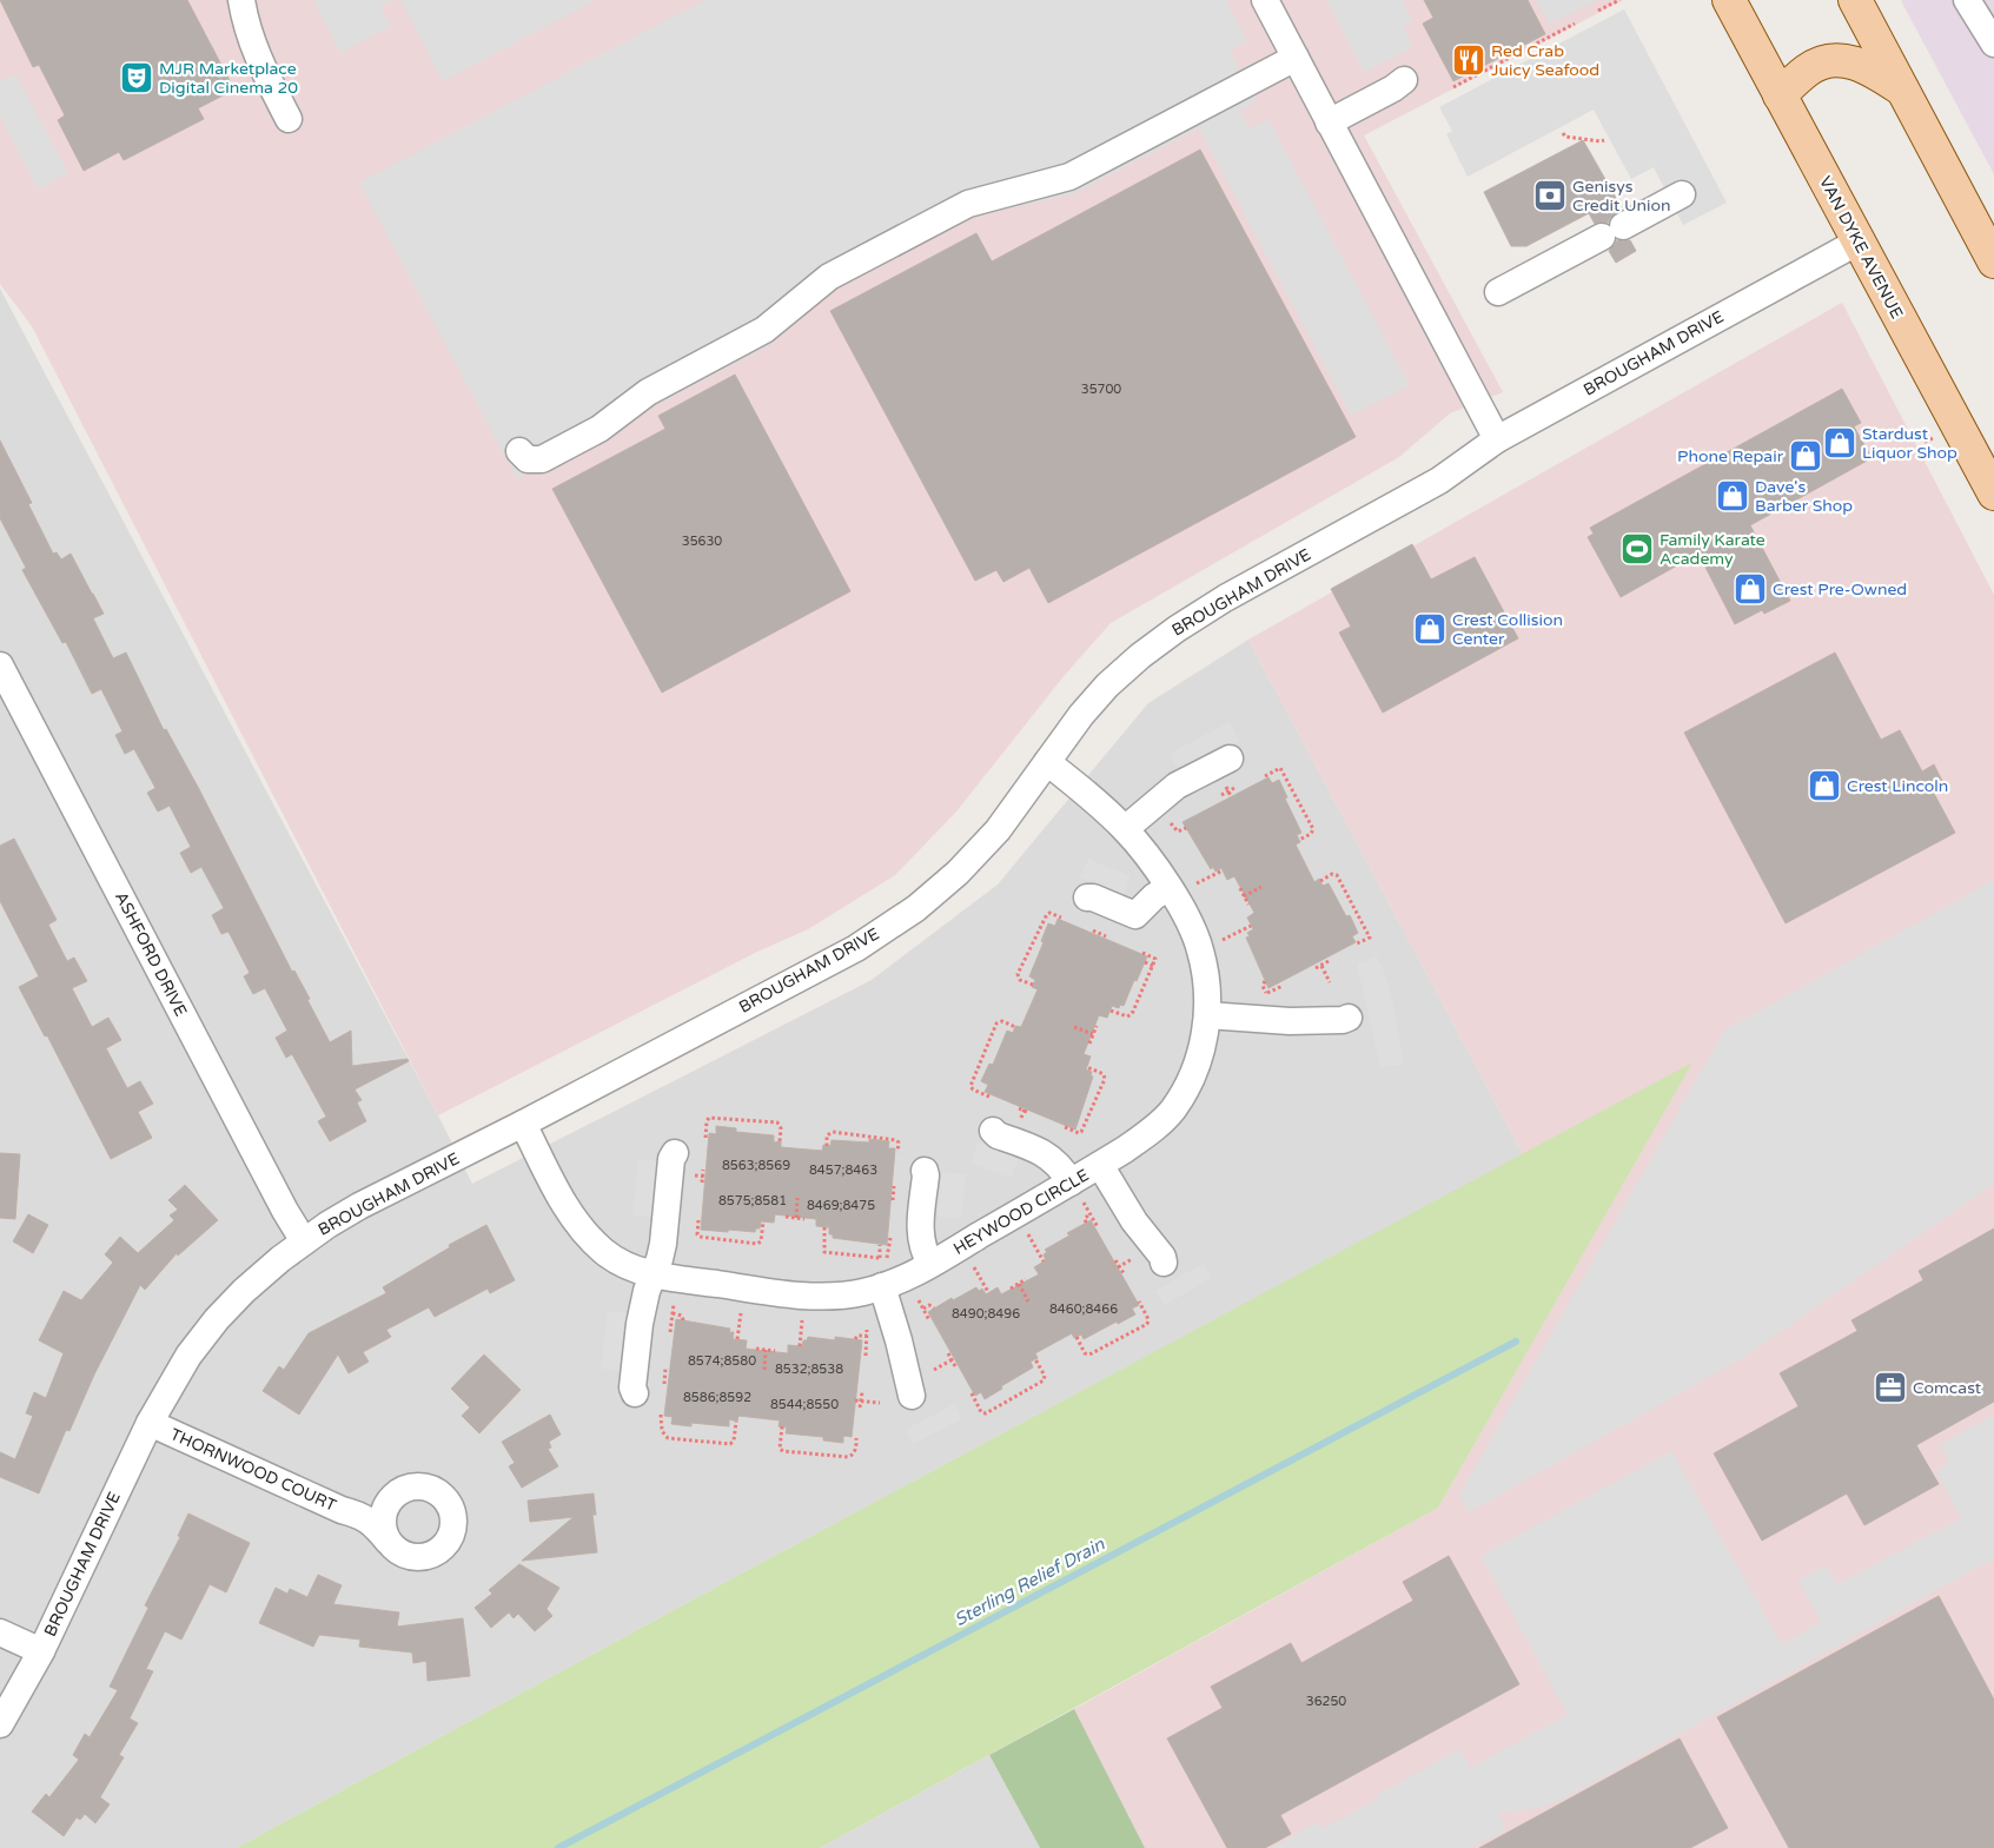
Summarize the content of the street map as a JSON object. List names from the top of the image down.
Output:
{
  "streets": {
    "main road": ["VAN DYKE AVENUE"],
    "street": [
      "BROUGHAM DRIVE",
      "ASHFORD DRIVE",
      "HEYWOOD CIRCLE",
      "THORNWOOD COURT"
    ]
  },
  "crossings": [
    ["VAN DYKE AVENUE", "BROUGHAM DRIVE"],
    ["BROUGHAM DRIVE", "ASHFORD DRIVE"],
    ["BROUGHAM DRIVE", "HEYWOOD CIRCLE"],
    ["BROUGHAM DRIVE", "THORNWOOD COURT"]
  ],
  "water": ["Sterling Relief Drain"],
  "places": {
    "restaurant": ["Red Crab Juicy Seafood"],
    "theatre": ["MJR Marketplace Digital Cinema 20"],
    "bank": ["Genisys Credit Union"],
    "shop": [
      "Stardust Liquor Shop",
      "Phone Repair",
      "Dave's Barber Shop",
      "Crest Pre-Owned",
      "Crest Collision Center",
      "Crest Lincoln"
    ],
    "sports": ["Family Karate Academy"],
    "office": ["Comcast"]
  },
  "house_numbers": [
    "35700",
    "35630",
    "8563;8569",
    "8457;8463",
    "8575;8581",
    "8469;8475",
    "8460;8466",
    "8490;8496",
    "8574;8580",
    "8532;8538",
    "8586;8592",
    "8544;8550",
    "36250"
  ]
}
